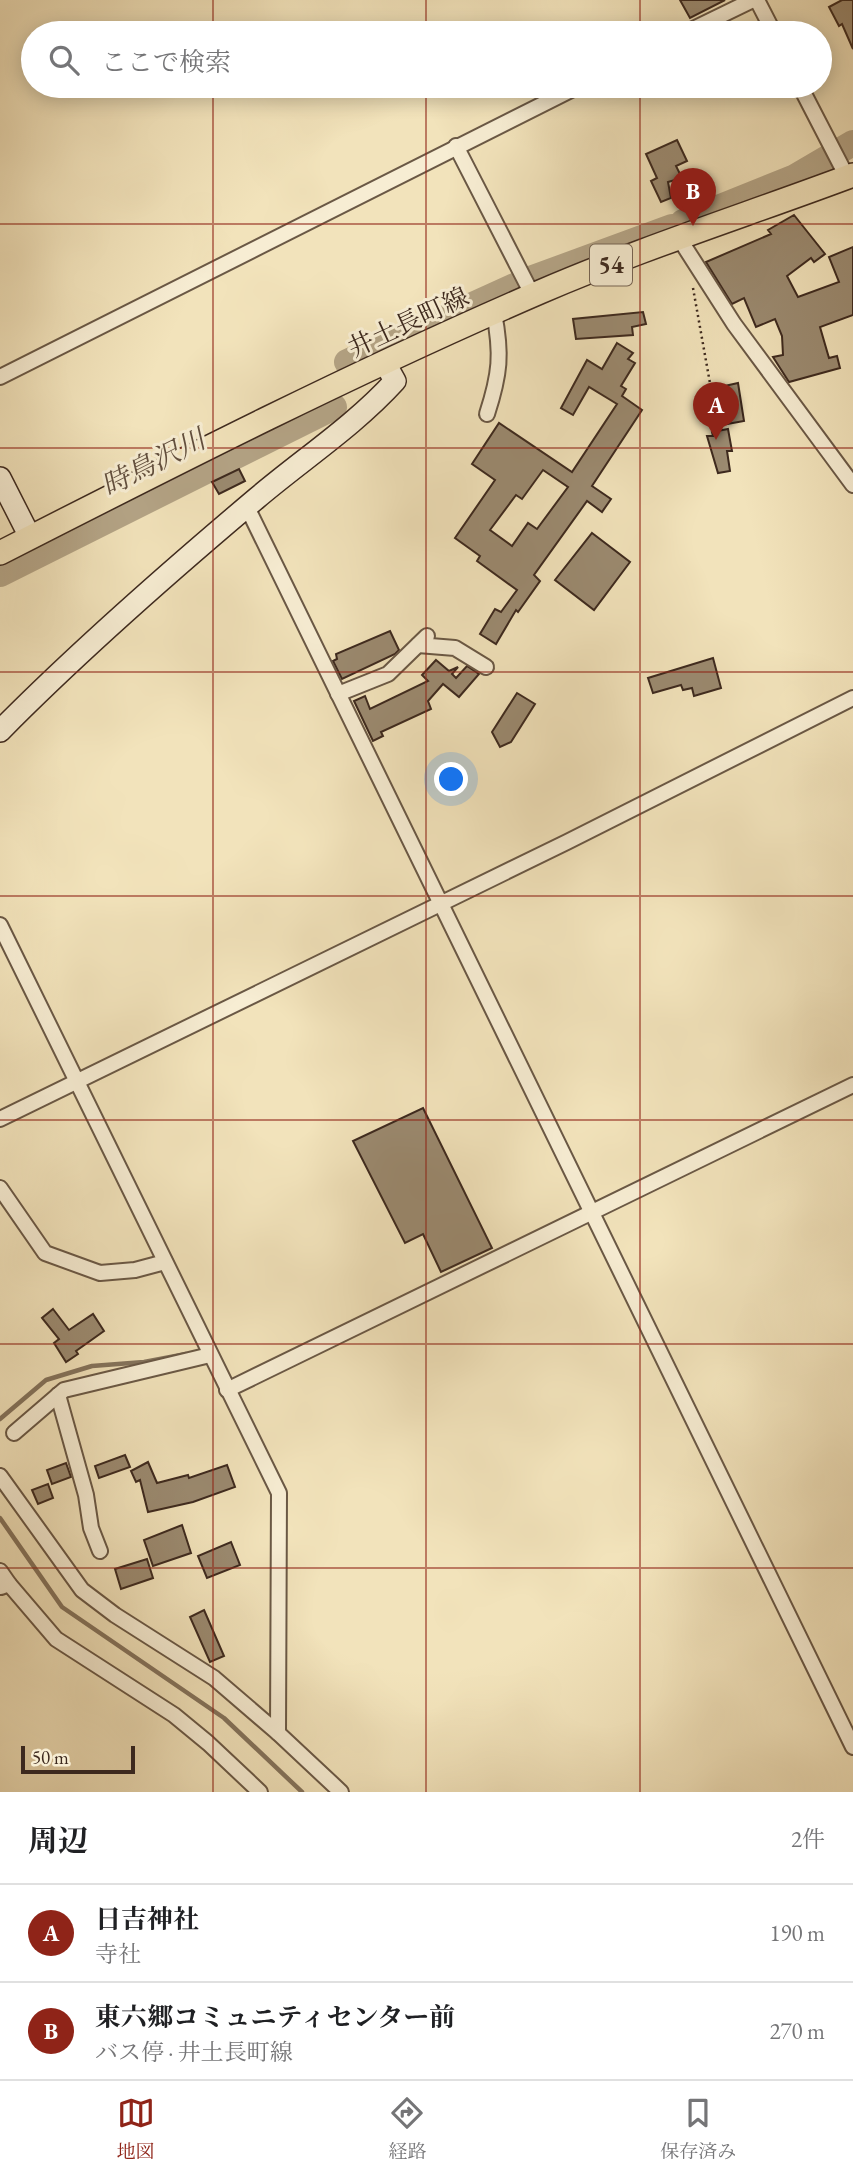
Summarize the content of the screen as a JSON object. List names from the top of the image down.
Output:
{
  "streets": {
    "main road": ["54", "井土長町線"]
  },
  "water": ["時鳥沢川"],
  "scale_bar": "50 m",
  "page": {
    "search": "ここで検索",
    "pins": ["B", "A"],
    "scale": "50 m",
    "heading": ["周辺", "2件"],
    "list": [
      {
        "mark": "A",
        "name": "日吉神社",
        "note": "寺社",
        "value": "190 m"
      },
      {
        "mark": "B",
        "name": "東六郷コミュニティセンター前",
        "note": "バス停 · 井土長町線",
        "value": "270 m"
      }
    ],
    "nav": ["地図", "経路", "保存済み"]
  }
}
